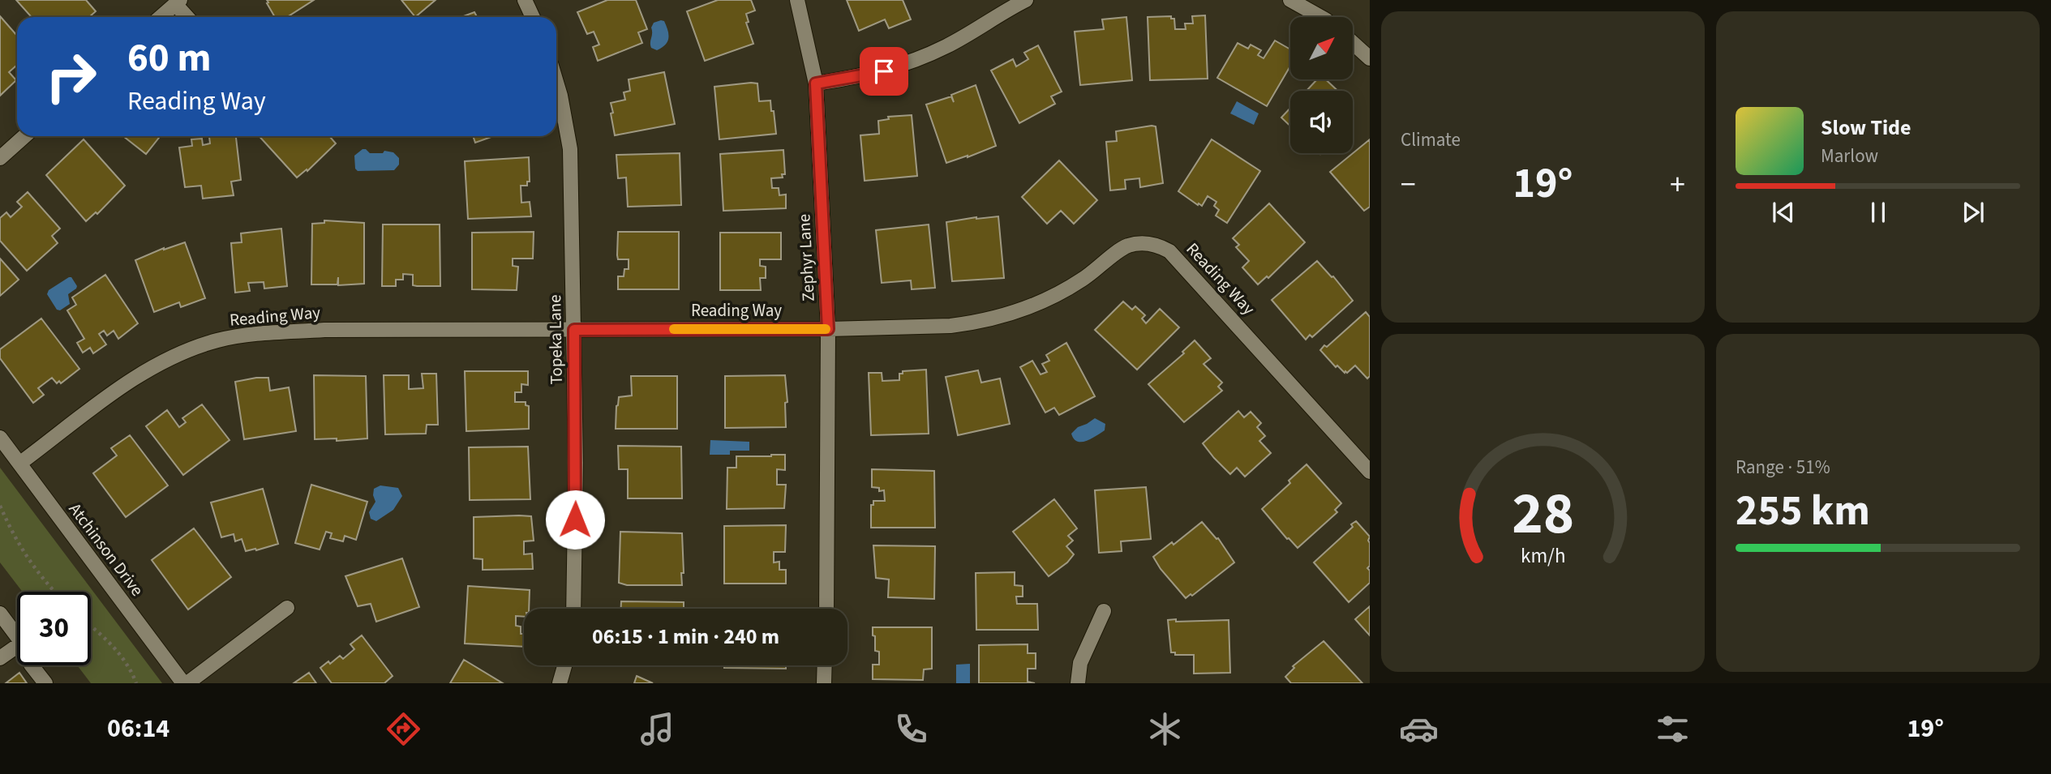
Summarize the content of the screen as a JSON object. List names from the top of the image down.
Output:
{
  "streets": {
    "street": [
      "Zephyr Lane",
      "Reading Way",
      "Topeka Lane",
      "Atchinson Drive"
    ]
  },
  "crossings": [
    ["Zephyr Lane", "Reading Way"],
    ["Reading Way", "Topeka Lane"],
    ["Reading Way", "Atchinson Drive"]
  ],
  "north": "top right",
  "page": {
    "tile": [
      "Climate",
      ["Range · 51%", "255 km"]
    ],
    "turn": ["60 m", "Reading Way"],
    "song": ["Slow Tide", "Marlow"],
    "heat": ["−", "19°", "+"],
    "limit": "30",
    "trip": "06:15 · 1 min · 240 m",
    "tabs": ["06:14", "19°"],
    "gauge": ["28", "km/h"]
  }
}
